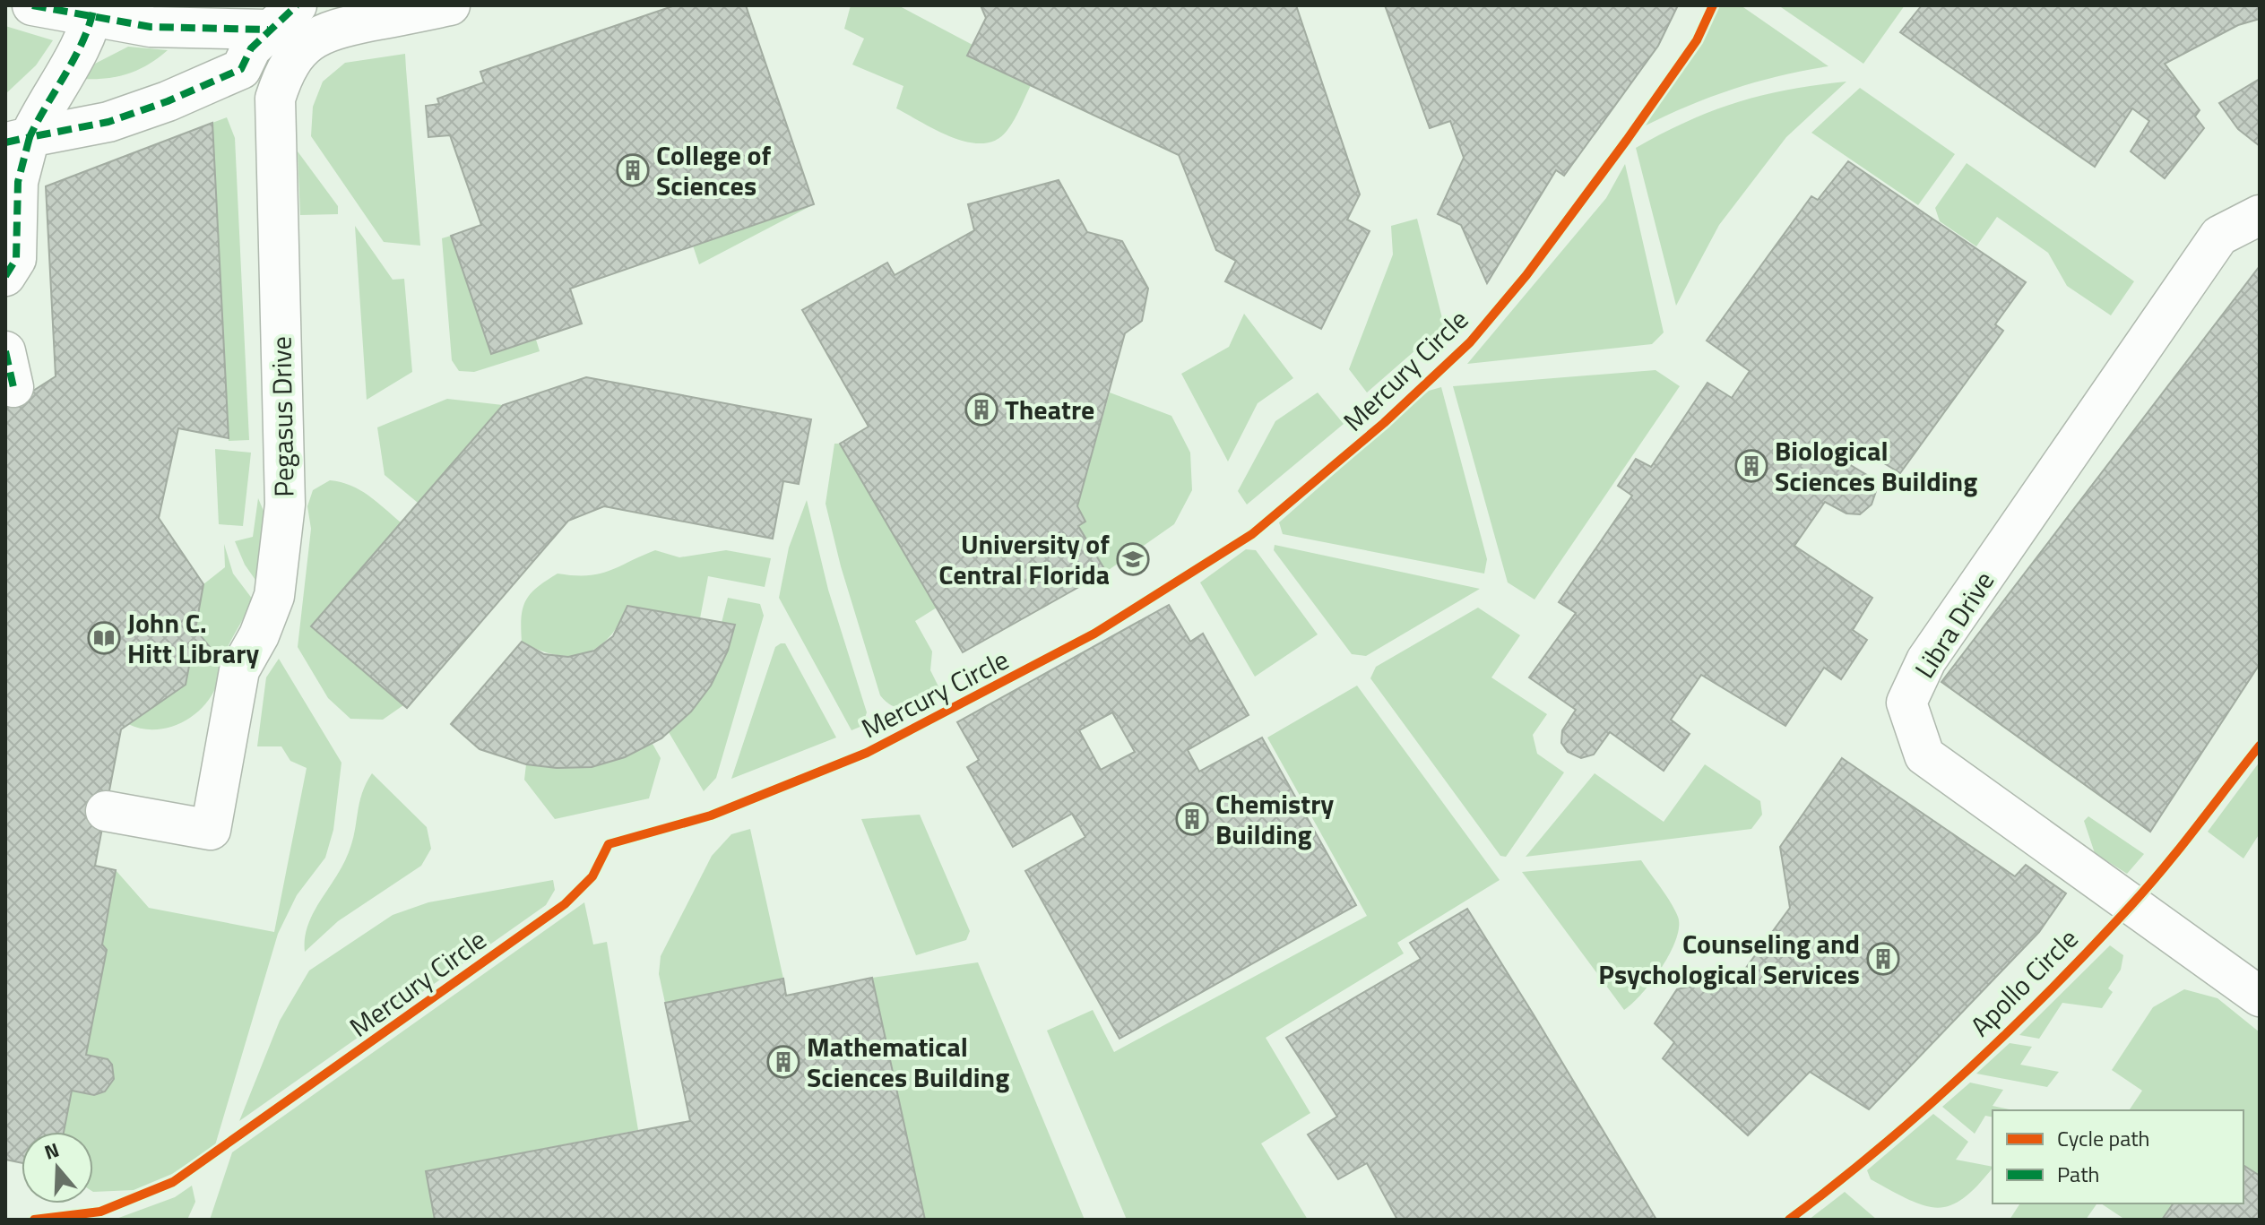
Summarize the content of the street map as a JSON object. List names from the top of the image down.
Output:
{
  "streets": {
    "street": ["Pegasus Drive", "Libra Drive"],
    "cycle path": ["Mercury Circle", "Apollo Circle"]
  },
  "places": {
    "building": [
      "College of Sciences",
      "Theatre",
      "Biological Sciences Building",
      "Chemistry Building",
      "Counseling and Psychological Services",
      "Mathematical Sciences Building"
    ],
    "school or university": ["University of Central Florida"],
    "library": ["John C. Hitt Library"]
  },
  "legend": ["Cycle path", "Path"],
  "north": "top"
}
